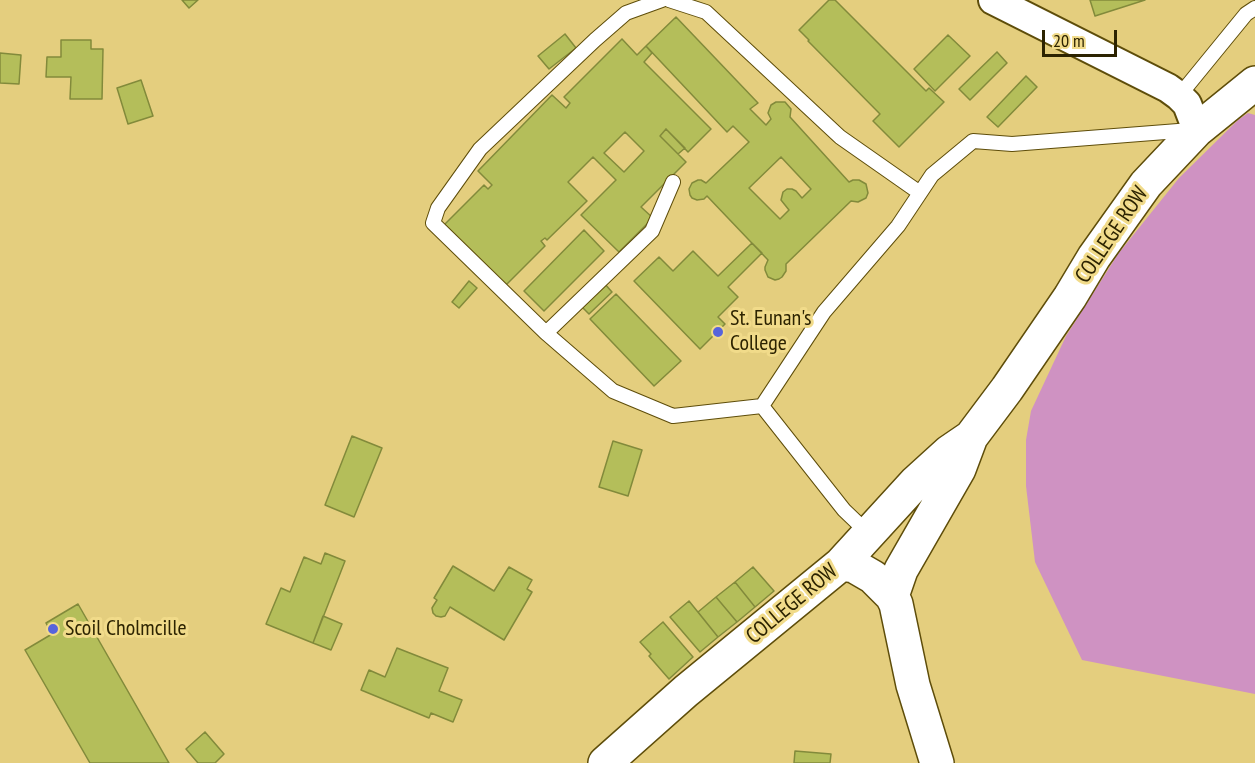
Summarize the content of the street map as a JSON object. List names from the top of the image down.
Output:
{
  "streets": {
    "street": ["COLLEGE ROW"]
  },
  "places": ["St. Eunan's College", "Scoil Cholmcille"],
  "scale_bar": "20 m"
}
